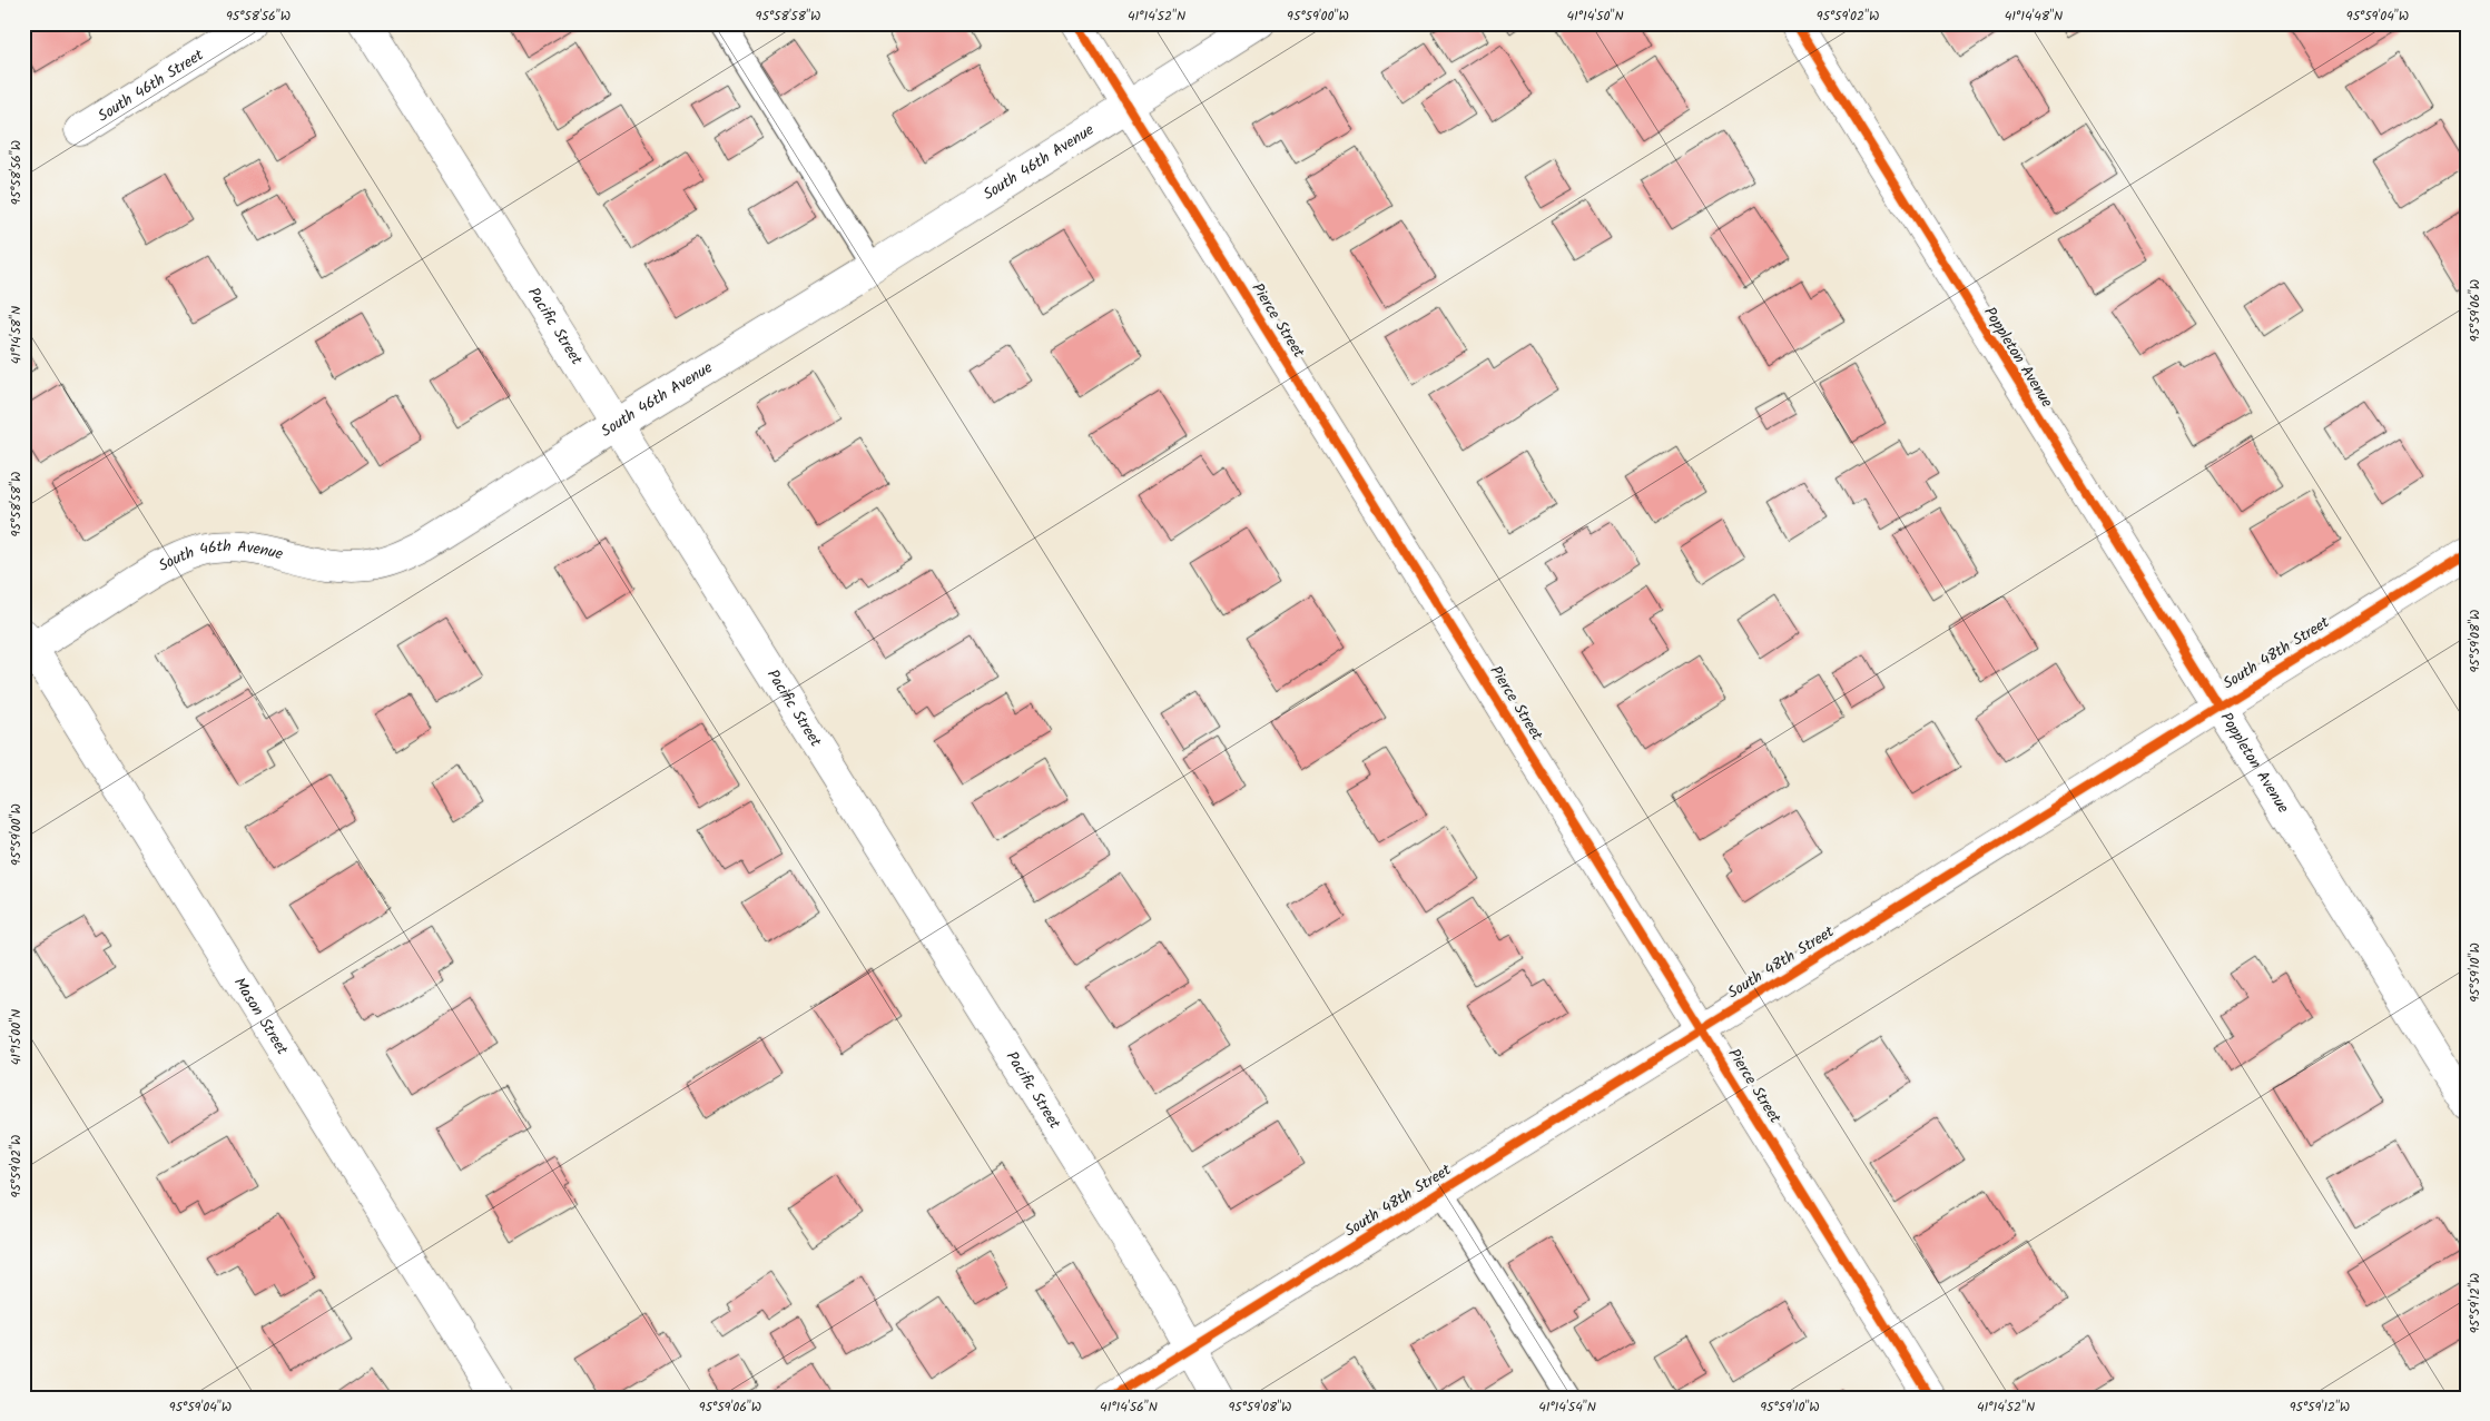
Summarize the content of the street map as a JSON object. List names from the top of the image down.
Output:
{
  "streets": {
    "street": [
      "South 46th Street",
      "South 46th Avenue",
      "Pierce Street",
      "Pacific Street",
      "Poppleton Avenue",
      "South 48th Street",
      "Mason Street"
    ]
  },
  "crossings": [
    ["South 46th Avenue", "Pierce Street"],
    ["South 46th Avenue", "Pacific Street"],
    ["South 46th Avenue", "Mason Street"],
    ["Pierce Street", "South 48th Street"],
    ["Pacific Street", "South 48th Street"],
    ["Poppleton Avenue", "South 48th Street"]
  ],
  "coordinates": [
    "95°58'56\"W",
    "95°58'58\"W",
    "41°14'52\"N",
    "95°59'00\"W",
    "41°14'50\"N",
    "95°59'02\"W",
    "41°14'48\"N",
    "95°59'04\"W",
    "95°59'06\"W",
    "41°14'58\"N",
    "95°59'08\"W",
    "95°59'10\"W",
    "41°15'00\"N",
    "95°59'12\"W",
    "41°14'56\"N",
    "41°14'54\"N"
  ]
}
